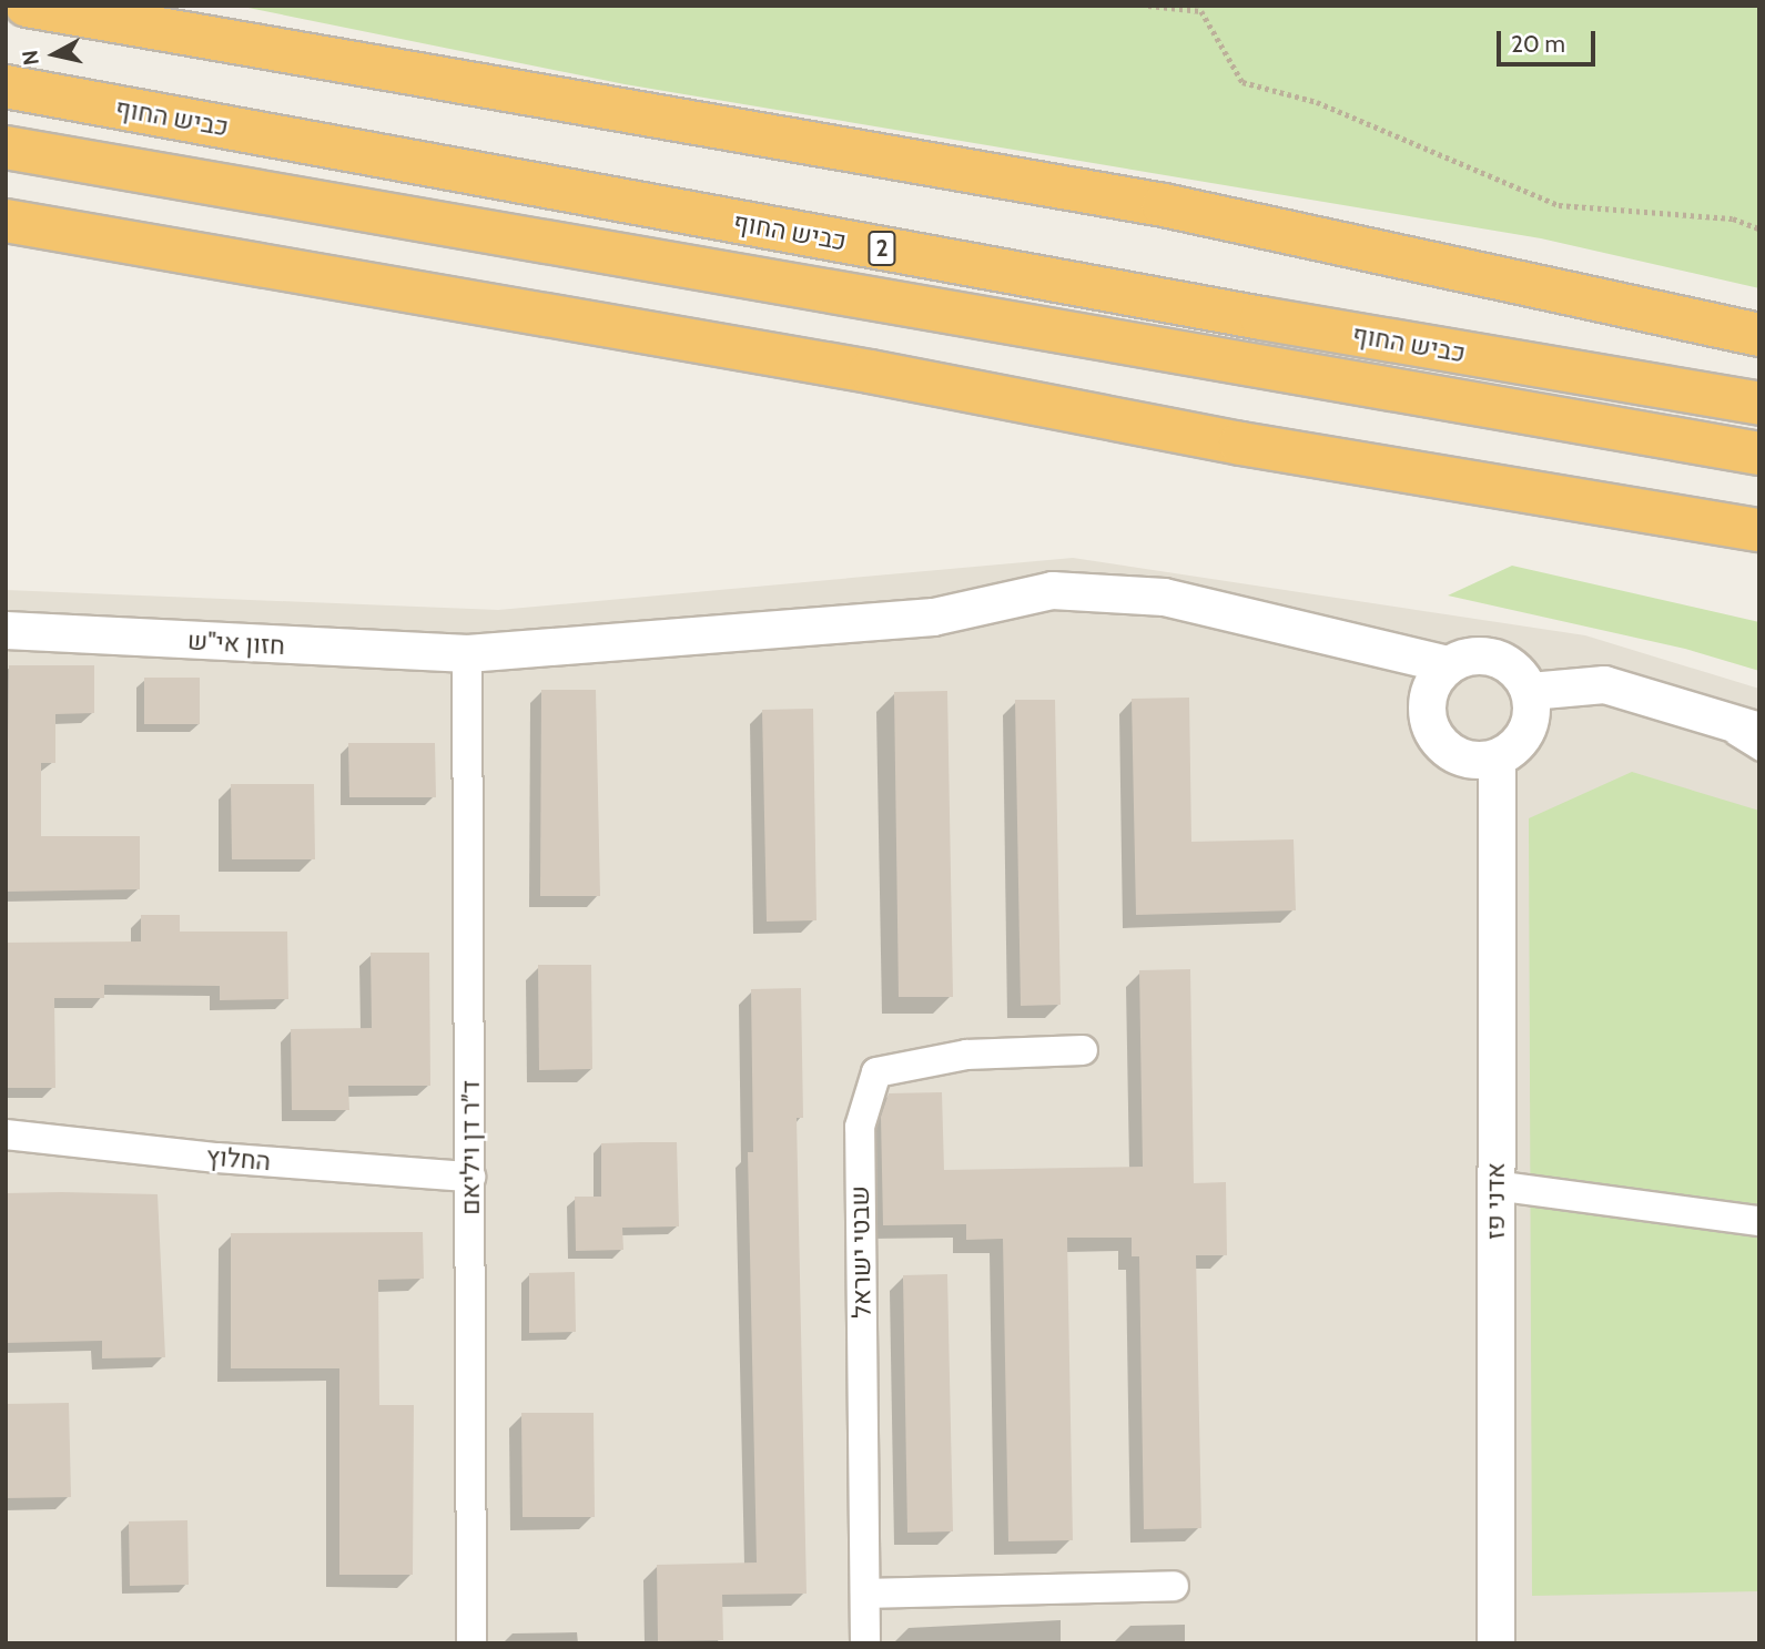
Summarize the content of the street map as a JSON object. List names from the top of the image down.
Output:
{
  "streets": {
    "highway": ["כביש החוף", "2"],
    "street": [
      "חזון אי\"ש",
      "ד״ר דן ויליאם",
      "החלוץ",
      "אדני פז",
      "שבטי ישראל"
    ]
  },
  "crossings": [
    ["חזון אי\"ש", "ד״ר דן ויליאם"],
    ["חזון אי\"ש", "אדני פז"],
    ["ד״ר דן ויליאם", "החלוץ"]
  ],
  "scale_bar": "20 m",
  "north": "left"
}
